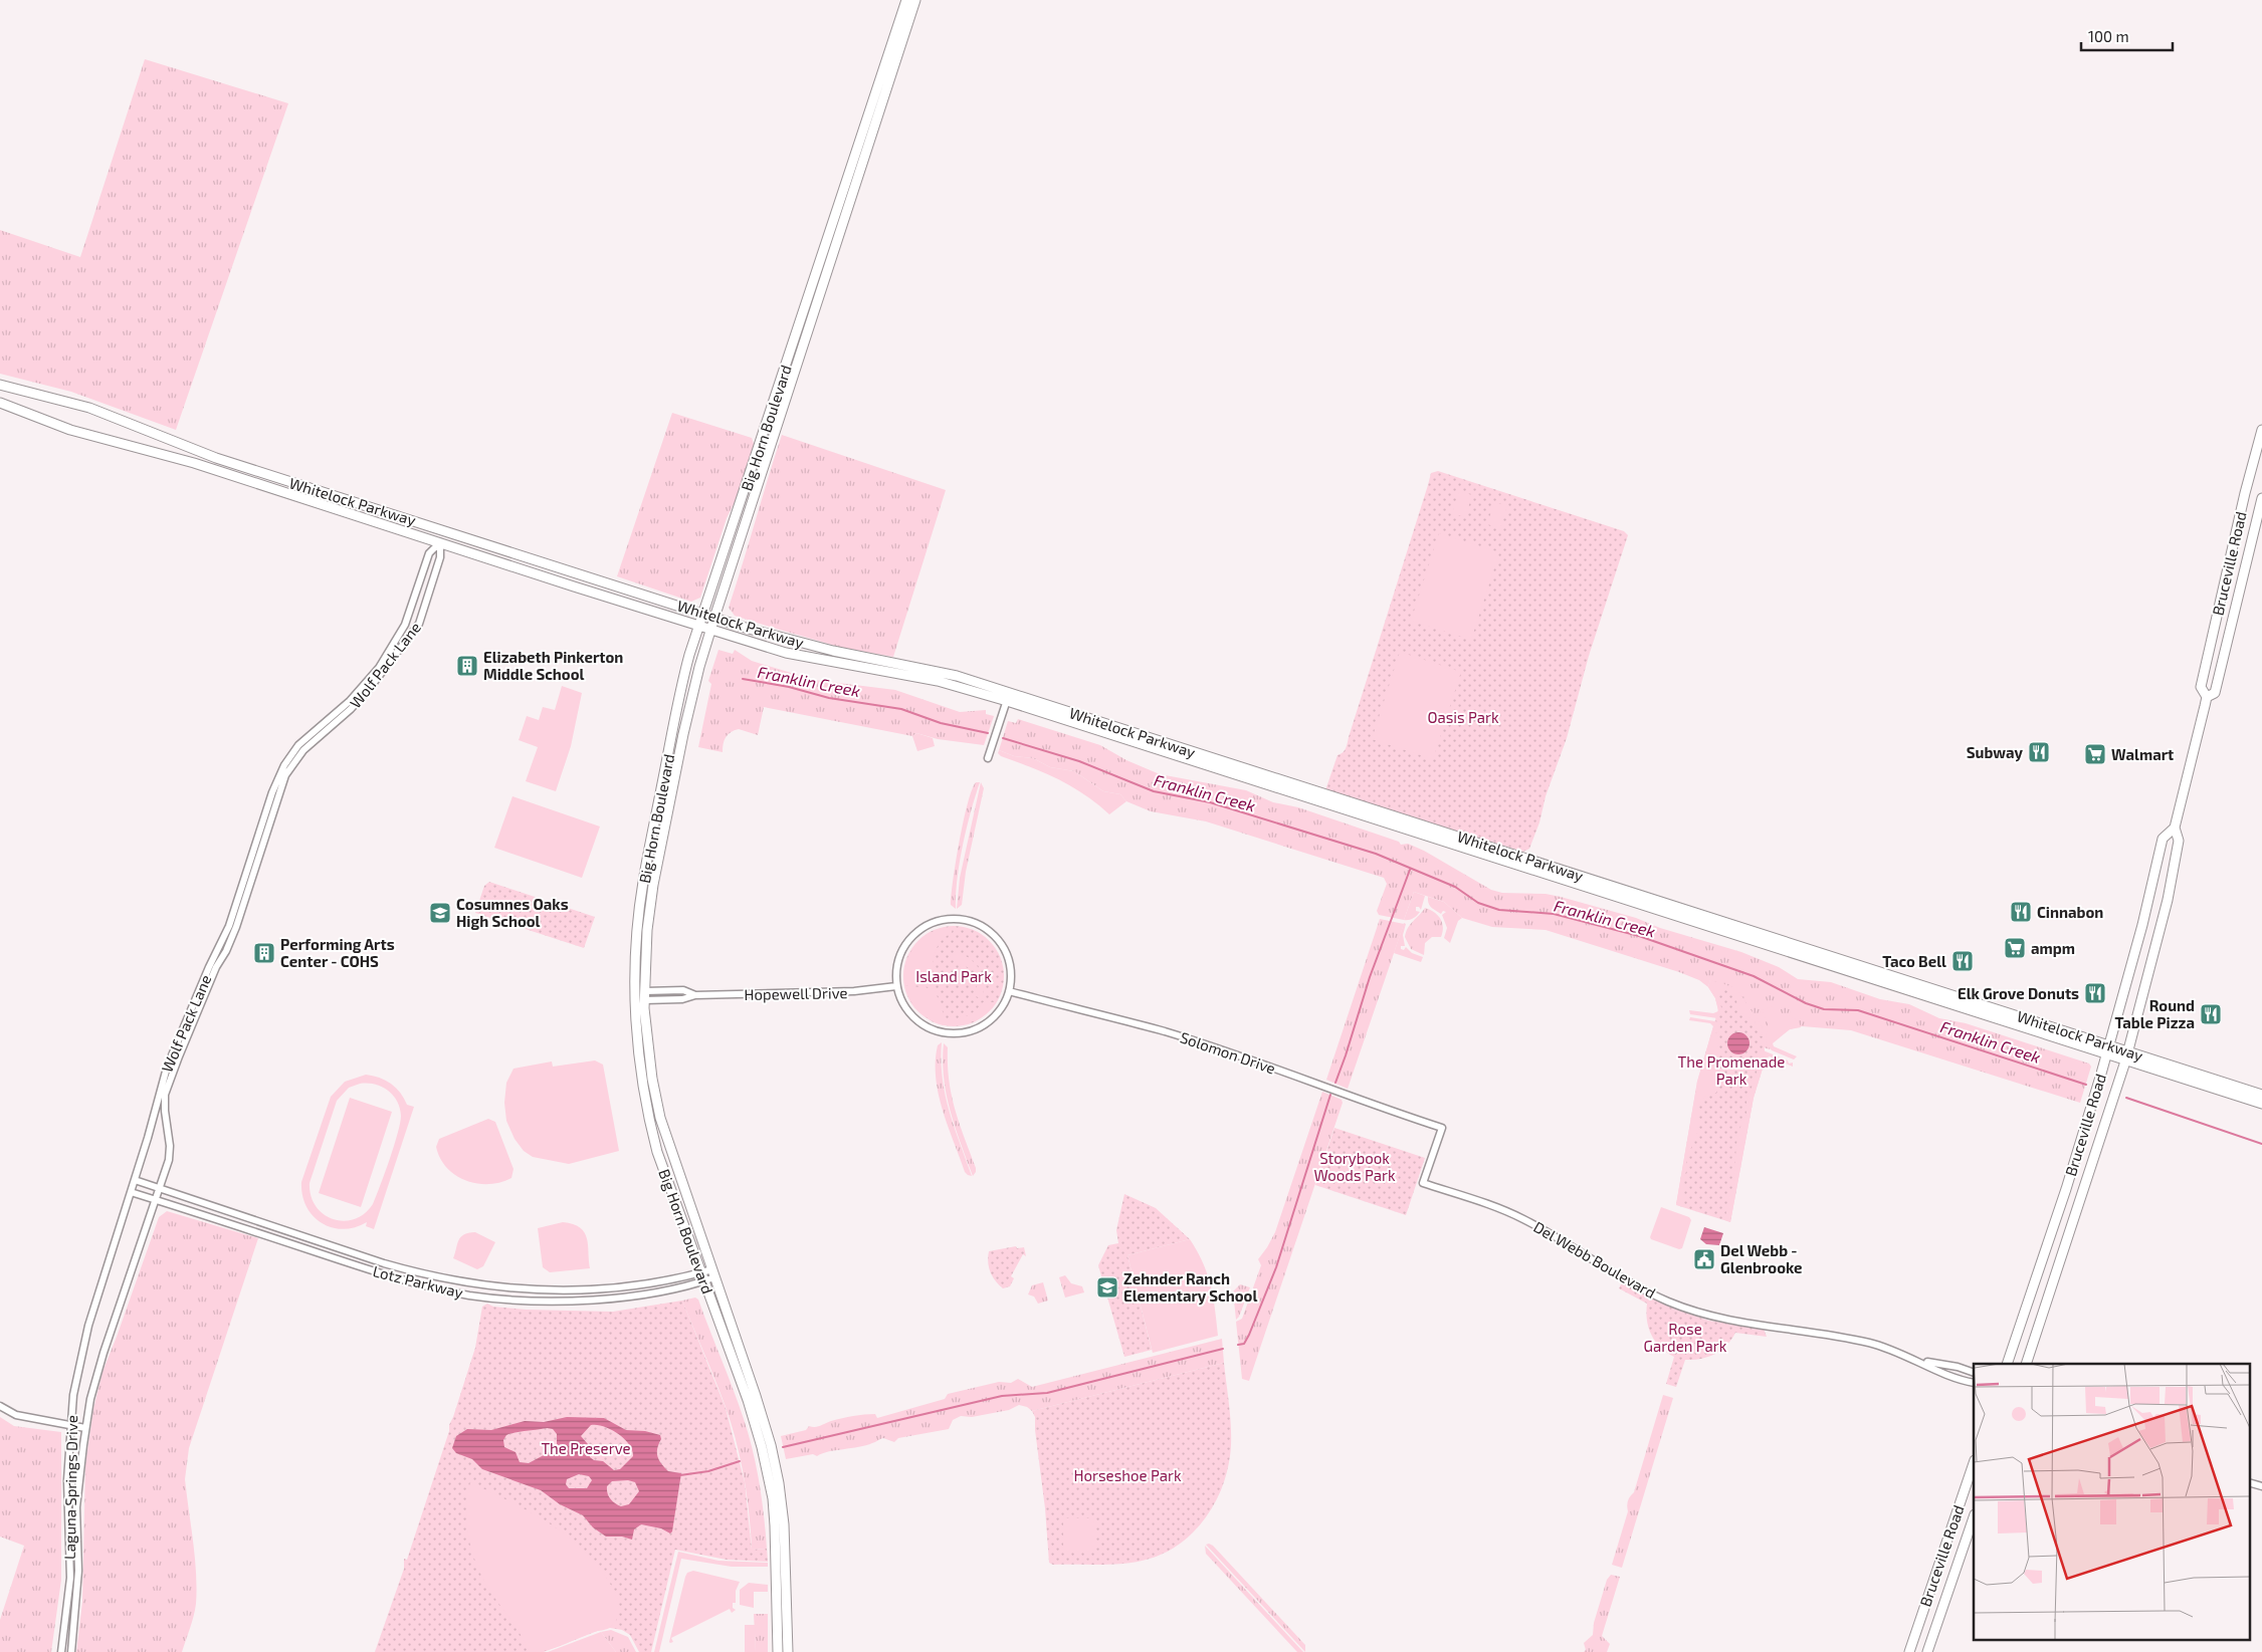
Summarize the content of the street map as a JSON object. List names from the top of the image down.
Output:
{
  "streets": {
    "main road": ["Big Horn Boulevard", "Whitelock Parkway", "Bruceville Road"],
    "street": [
      "Wolf Pack Lane",
      "Hopewell Drive",
      "Solomon Drive",
      "Del Webb Boulevard",
      "Lotz Parkway",
      "Laguna Springs Drive"
    ]
  },
  "crossings": [
    ["Big Horn Boulevard", "Whitelock Parkway"],
    ["Big Horn Boulevard", "Hopewell Drive"],
    ["Big Horn Boulevard", "Lotz Parkway"],
    ["Whitelock Parkway", "Bruceville Road"],
    ["Whitelock Parkway", "Wolf Pack Lane"],
    ["Wolf Pack Lane", "Lotz Parkway"],
    ["Wolf Pack Lane", "Laguna Springs Drive"],
    ["Hopewell Drive", "Solomon Drive"],
    ["Solomon Drive", "Del Webb Boulevard"],
    ["Lotz Parkway", "Laguna Springs Drive"]
  ],
  "water": ["Franklin Creek"],
  "parks": [
    "Oasis Park",
    "Island Park",
    "The Promenade Park",
    "Storybook Woods Park",
    "Rose Garden Park",
    "The Preserve",
    "Horseshoe Park"
  ],
  "places": {
    "building": ["Elizabeth Pinkerton Middle School", "Performing Arts Center - COHS"],
    "restaurant": [
      "Subway",
      "Cinnabon",
      "Taco Bell",
      "Elk Grove Donuts",
      "Round Table Pizza"
    ],
    "supermarket": ["Walmart", "ampm"],
    "school or university": ["Cosumnes Oaks High School", "Zehnder Ranch Elementary School"],
    "public building": ["Del Webb - Glenbrooke"]
  },
  "scale_bar": "100 m"
}
